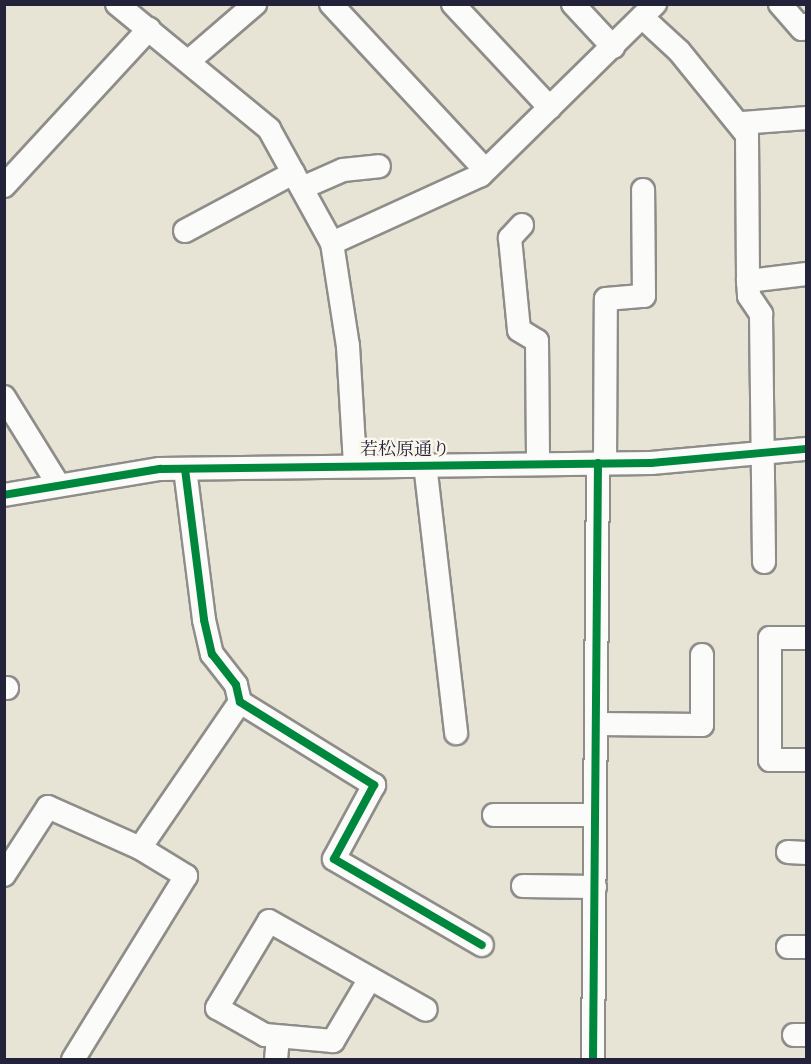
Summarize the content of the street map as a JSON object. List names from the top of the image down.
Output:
{
  "streets": {
    "street": ["若松原通り"]
  }
}
